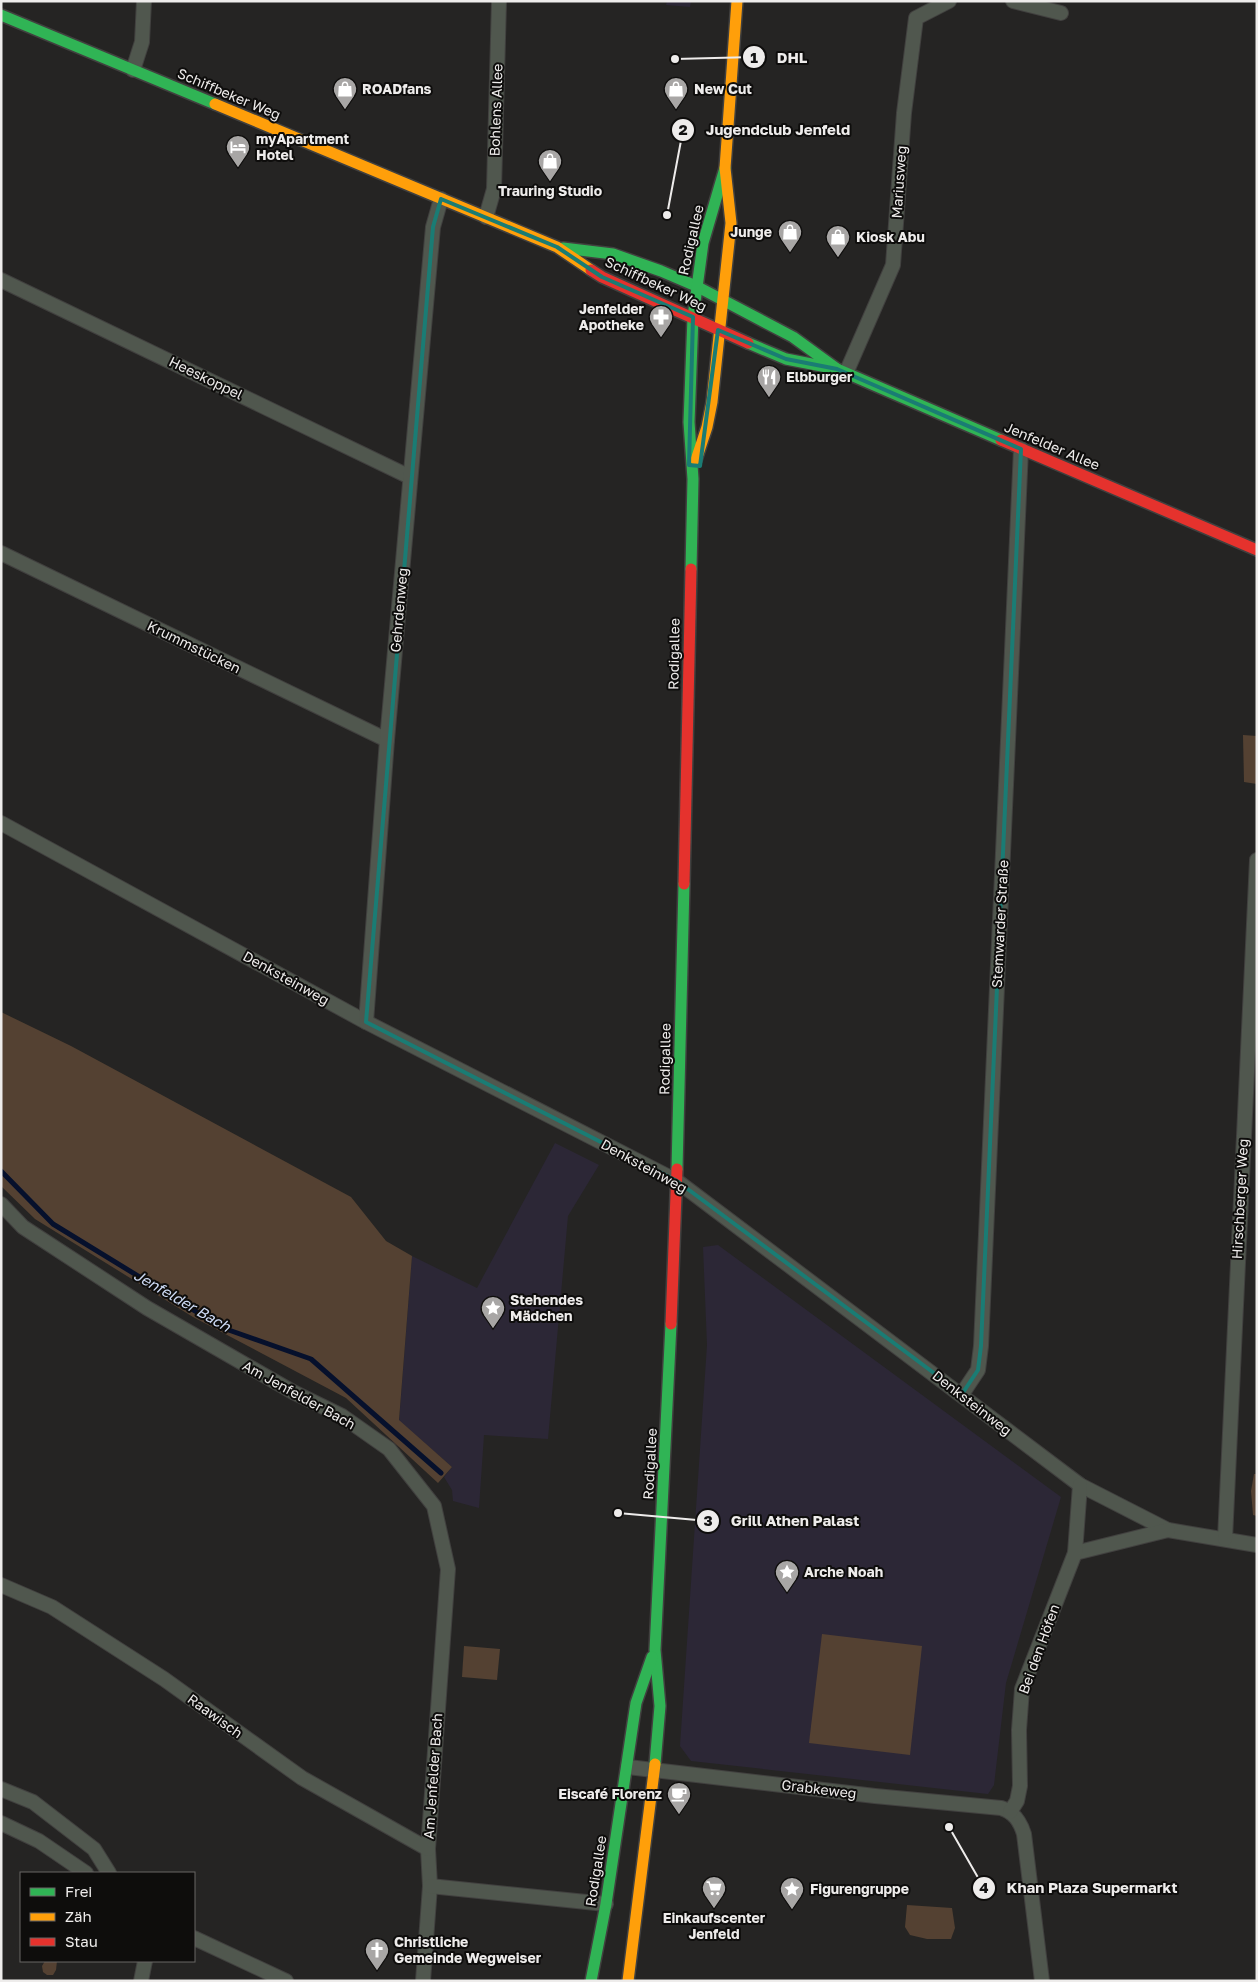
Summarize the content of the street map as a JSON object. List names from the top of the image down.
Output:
{
  "streets": {
    "main road": ["Schiffbeker Weg", "Rodigallee", "Jenfelder Allee"],
    "street": [
      "Bohlens Allee",
      "Mariusweg",
      "Heeskoppel",
      "Gehrdenweg",
      "Krummstücken",
      "Stemwarder Straße",
      "Denksteinweg",
      "Hirschberger Weg",
      "Am Jenfelder Bach",
      "Bei den Höfen",
      "Raawisch",
      "Grabkeweg"
    ]
  },
  "crossings": [
    ["Schiffbeker Weg", "Bohlens Allee"],
    ["Schiffbeker Weg", "Rodigallee"],
    ["Schiffbeker Weg", "Jenfelder Allee"],
    ["Schiffbeker Weg", "Gehrdenweg"],
    ["Mariusweg", "Jenfelder Allee"],
    ["Rodigallee", "Jenfelder Allee"],
    ["Rodigallee", "Denksteinweg"],
    ["Rodigallee", "Grabkeweg"],
    ["Heeskoppel", "Gehrdenweg"],
    ["Jenfelder Allee", "Stemwarder Straße"],
    ["Gehrdenweg", "Krummstücken"],
    ["Gehrdenweg", "Denksteinweg"],
    ["Stemwarder Straße", "Denksteinweg"],
    ["Denksteinweg", "Hirschberger Weg"],
    ["Denksteinweg", "Bei den Höfen"],
    ["Am Jenfelder Bach", "Raawisch"],
    ["Bei den Höfen", "Grabkeweg"]
  ],
  "water": ["Jenfelder Bach"],
  "places": {
    "other": [
      "DHL",
      "Jugendclub Jenfeld",
      "Grill Athen Palast",
      "Khan Plaza Supermarkt"
    ],
    "shop": [
      "ROADfans",
      "New Cut",
      "Trauring Studio",
      "Junge",
      "Kiosk Abu"
    ],
    "hotel": ["myApartment Hotel"],
    "pharmacy": ["Jenfelder Apotheke"],
    "restaurant": ["Elbburger"],
    "place": ["Stehendes Mädchen", "Arche Noah", "Figurengruppe"],
    "cafe": ["Eiscafé Florenz"],
    "supermarket": ["Einkaufscenter Jenfeld"],
    "church": ["Christliche Gemeinde Wegweiser"]
  },
  "legend": ["Frei", "Zäh", "Stau"]
}
